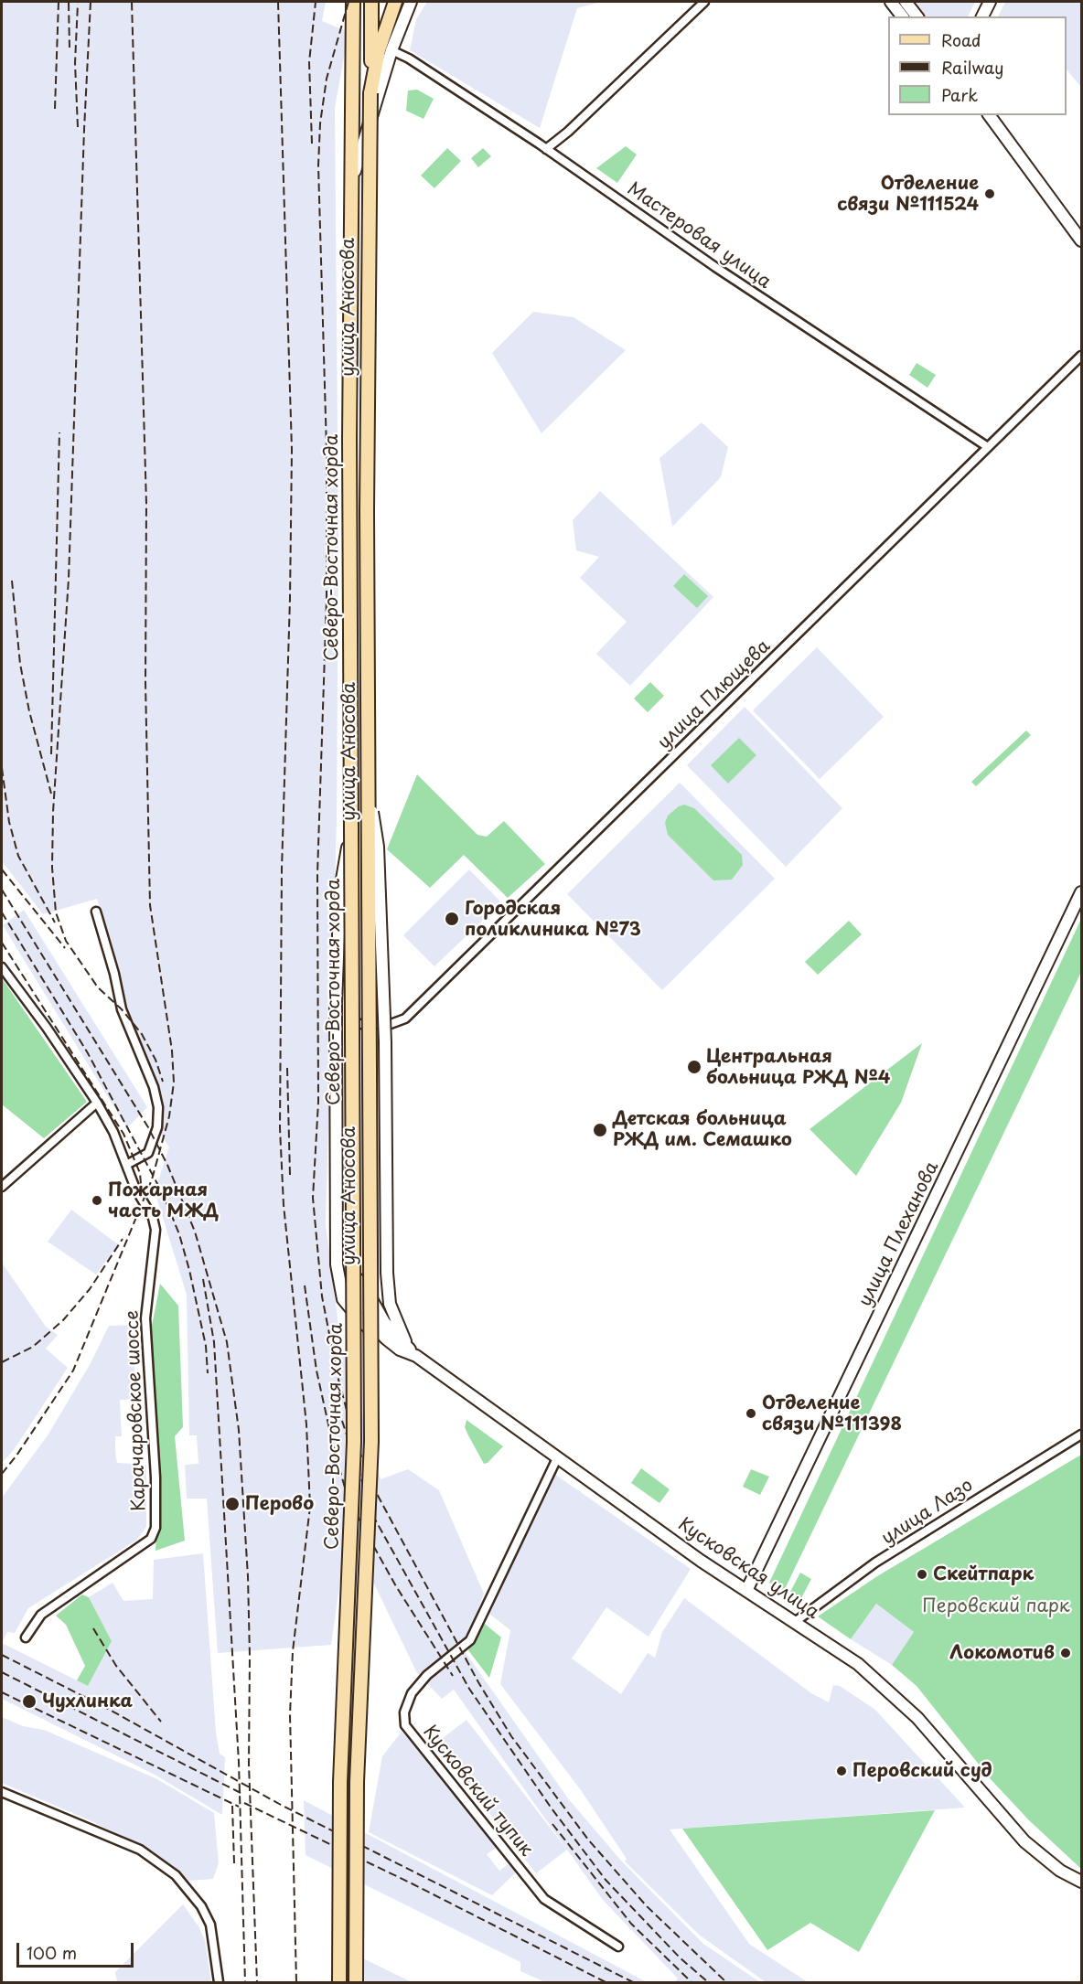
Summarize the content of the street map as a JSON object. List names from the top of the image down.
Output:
{
  "streets": {
    "main road": ["Северо-Восточная хорда"],
    "street": [
      "Мастеровая улица",
      "улица Аносова",
      "улица Плющева",
      "улица Плеханова",
      "Карачаровское шоссе",
      "улица Лазо",
      "Кусковская улица",
      "Кусковский тупик"
    ]
  },
  "crossings": [
    ["Мастеровая улица", "улица Аносова"],
    ["Мастеровая улица", "улица Плющева"],
    ["улица Аносова", "улица Плющева"],
    ["улица Аносова", "Кусковская улица"],
    ["улица Плеханова", "Кусковская улица"],
    ["улица Лазо", "Кусковская улица"],
    ["Кусковская улица", "Кусковский тупик"]
  ],
  "parks": ["Перовский парк"],
  "places": [
    "Отделение связи №111524",
    "Городская поликлиника №73",
    "Центральная больница РЖД №4",
    "Детская больница РЖД им. Семашко",
    "Пожарная часть МЖД",
    "Отделение связи №111398",
    "Перово",
    "Скейтпарк",
    "Локомотив",
    "Чухлинка",
    "Перовский суд"
  ],
  "legend": ["Road", "Railway", "Park"],
  "scale_bar": "100 m"
}
